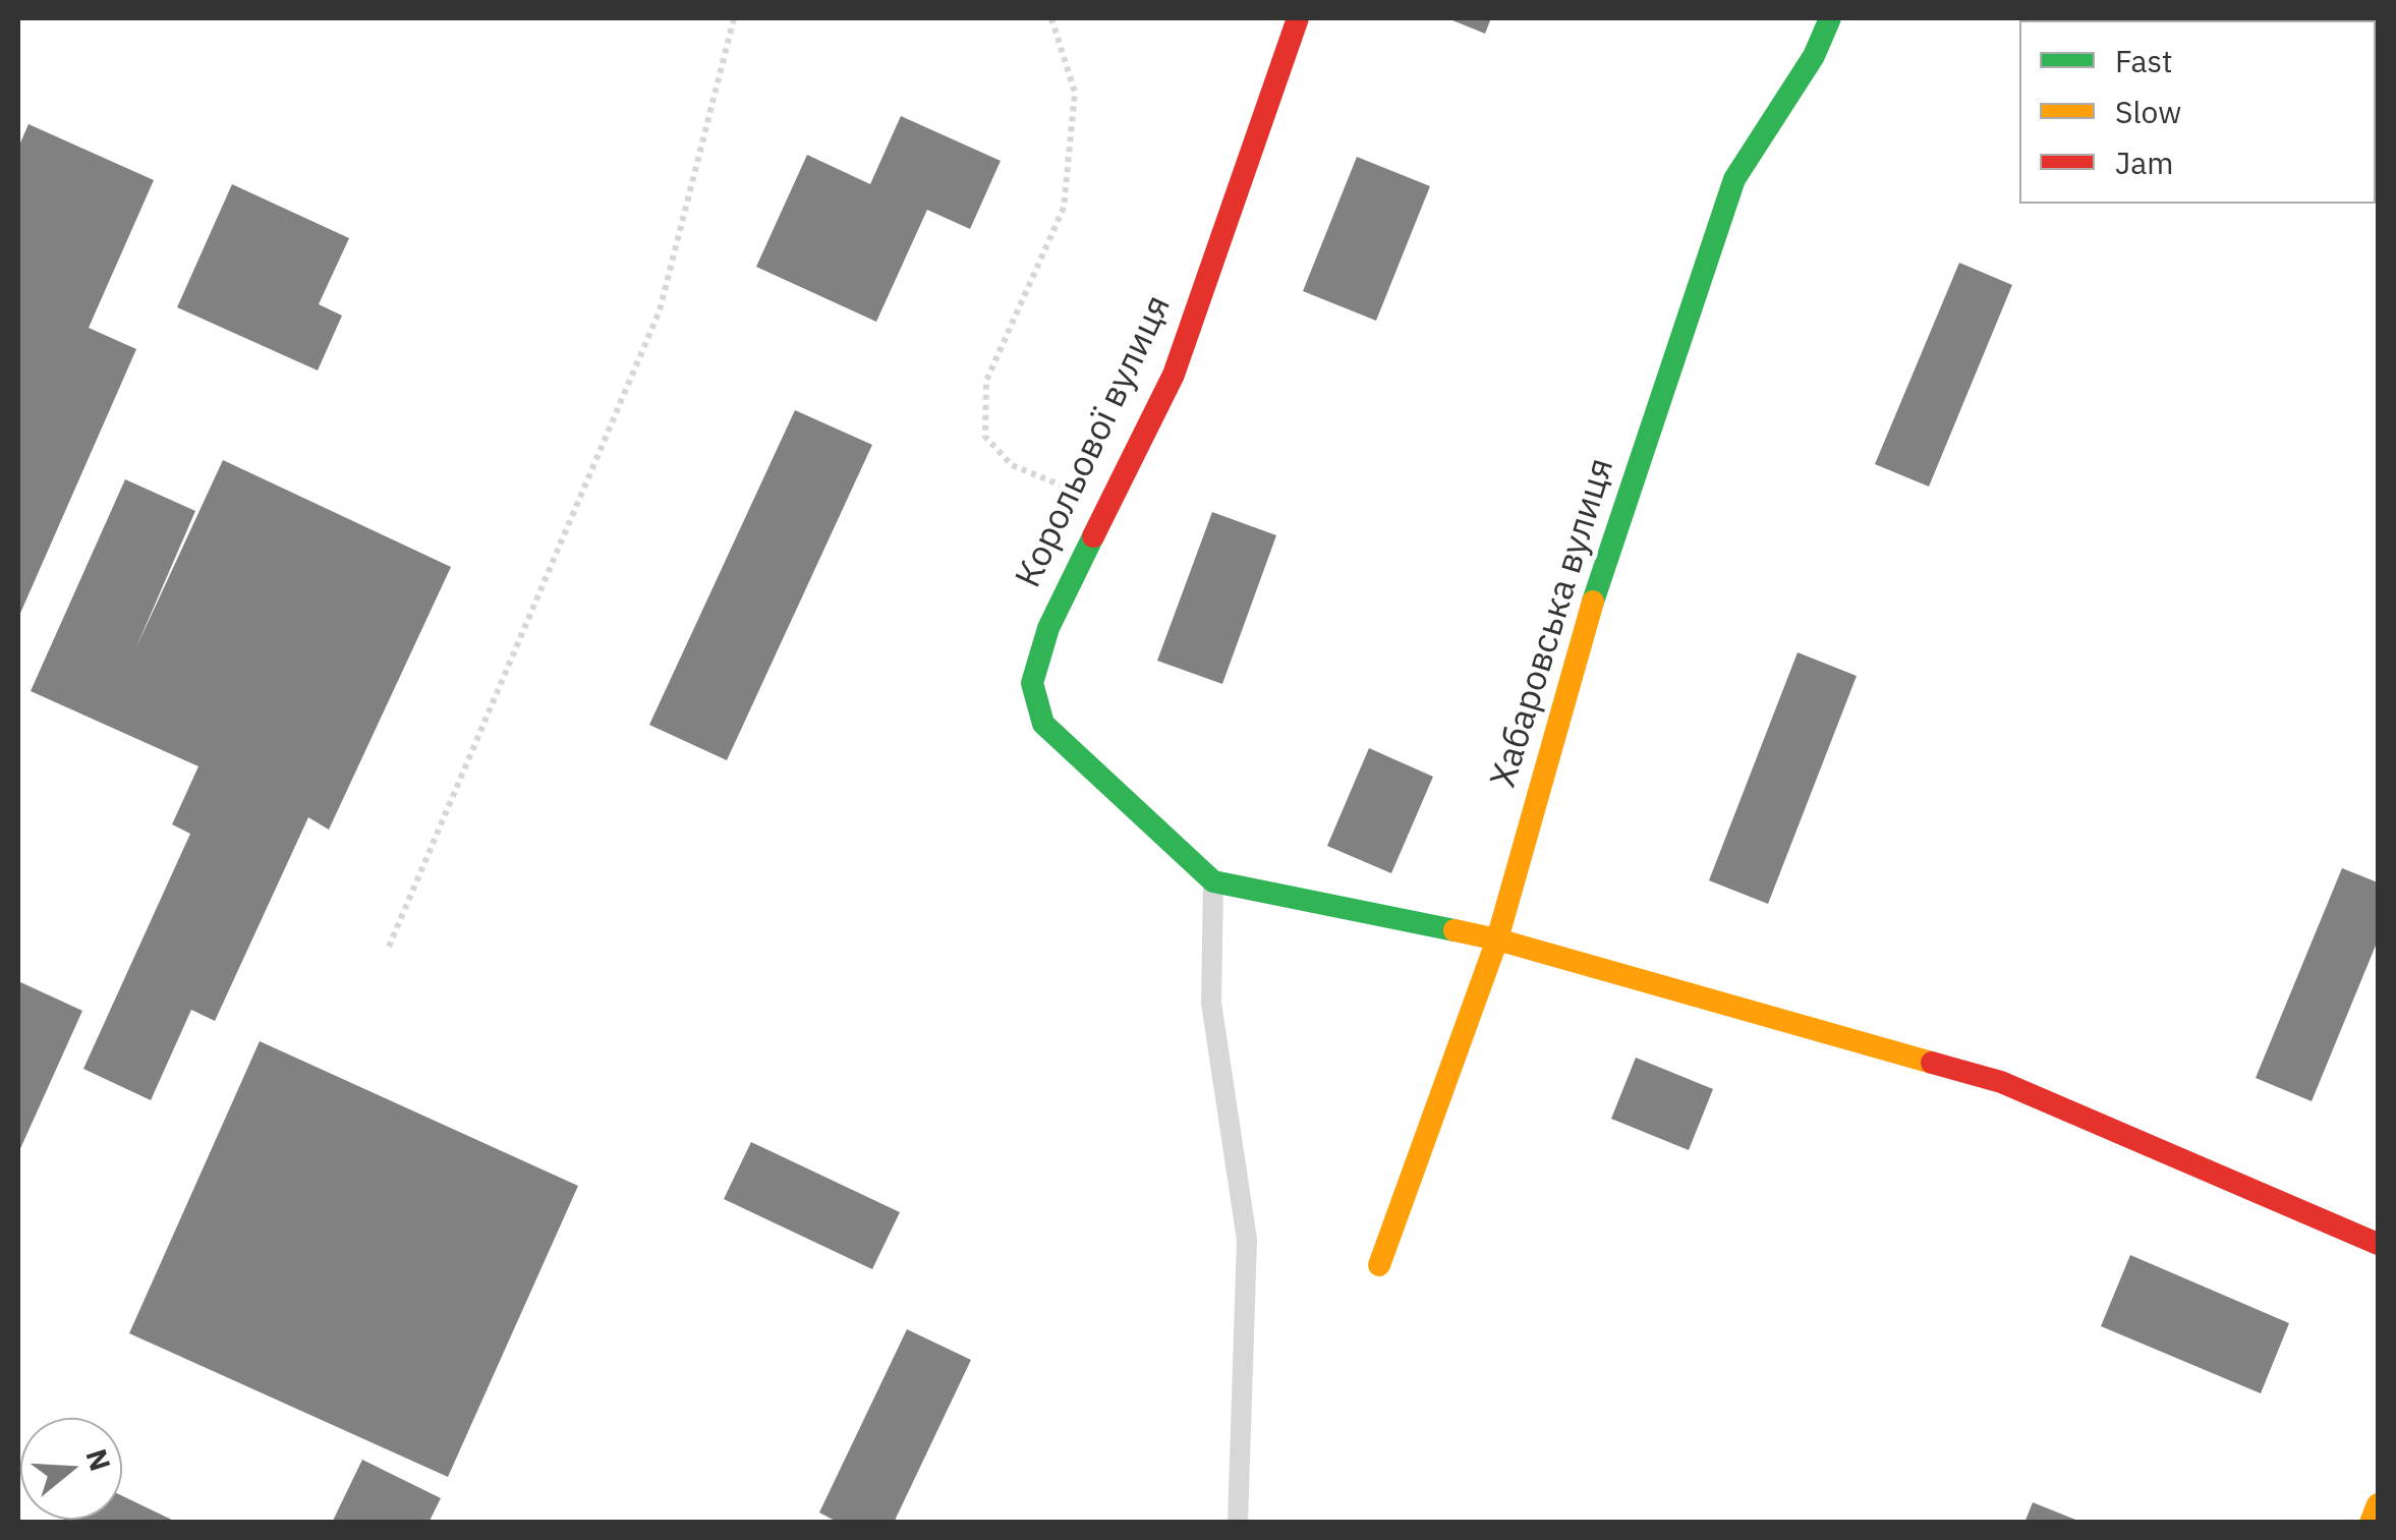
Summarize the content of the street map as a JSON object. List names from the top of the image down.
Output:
{
  "streets": {
    "street": ["Корольової вулиця", "Хабаровська вулиця"]
  },
  "legend": ["Fast", "Slow", "Jam"],
  "north": "right"
}
